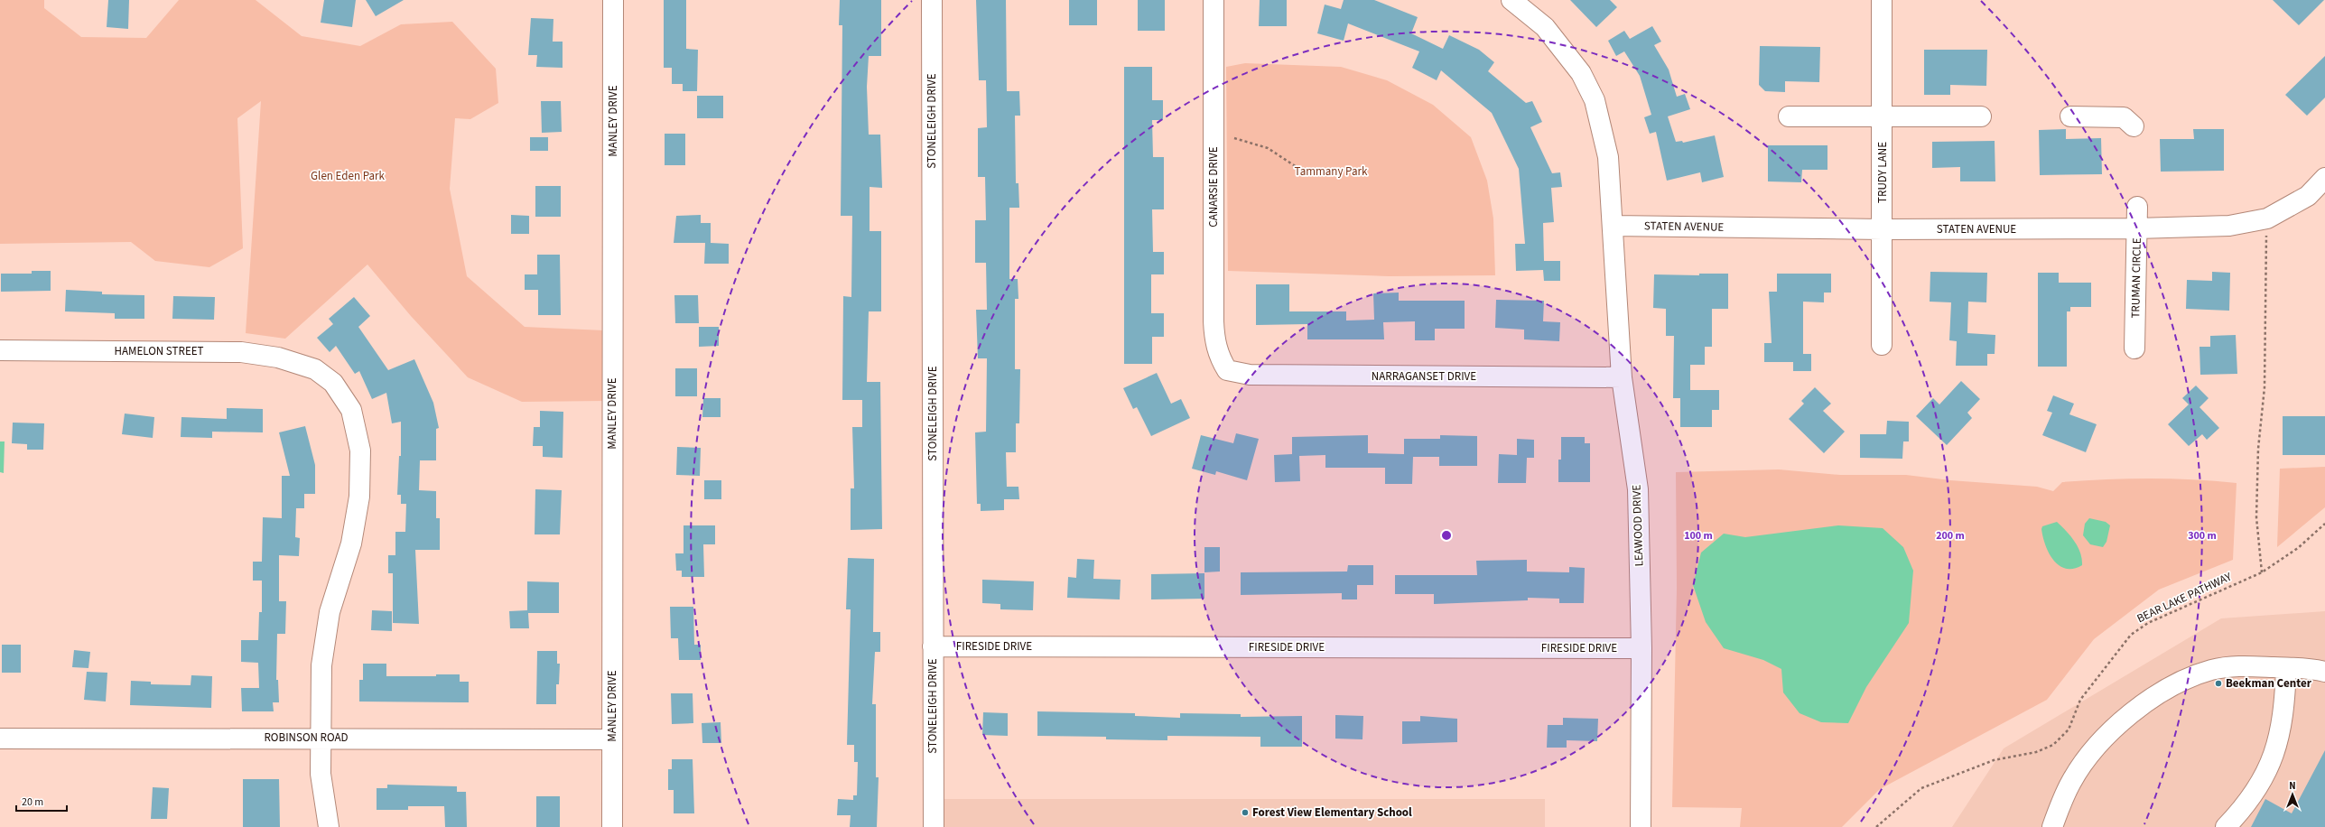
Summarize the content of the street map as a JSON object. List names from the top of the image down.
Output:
{
  "streets": {
    "street": [
      "MANLEY DRIVE",
      "STONELEIGH DRIVE",
      "TRUDY LANE",
      "CANARSIE DRIVE",
      "STATEN AVENUE",
      "TRUMAN CIRCLE",
      "HAMELON STREET",
      "NARRAGANSET DRIVE",
      "LEAWOOD DRIVE",
      "FIRESIDE DRIVE",
      "ROBINSON ROAD"
    ],
    "path": ["BEAR LAKE PATHWAY"]
  },
  "crossings": [
    ["MANLEY DRIVE", "ROBINSON ROAD"],
    ["STONELEIGH DRIVE", "FIRESIDE DRIVE"],
    ["TRUDY LANE", "STATEN AVENUE"],
    ["CANARSIE DRIVE", "NARRAGANSET DRIVE"],
    ["STATEN AVENUE", "TRUMAN CIRCLE"],
    ["STATEN AVENUE", "LEAWOOD DRIVE"],
    ["HAMELON STREET", "ROBINSON ROAD"],
    ["NARRAGANSET DRIVE", "LEAWOOD DRIVE"],
    ["LEAWOOD DRIVE", "FIRESIDE DRIVE"]
  ],
  "parks": ["Tammany Park", "Glen Eden Park"],
  "places": ["Beekman Center", "Forest View Elementary School"],
  "scale_bar": "20 m",
  "north": "top",
  "rings": ["100 m", "200 m", "300 m"]
}
